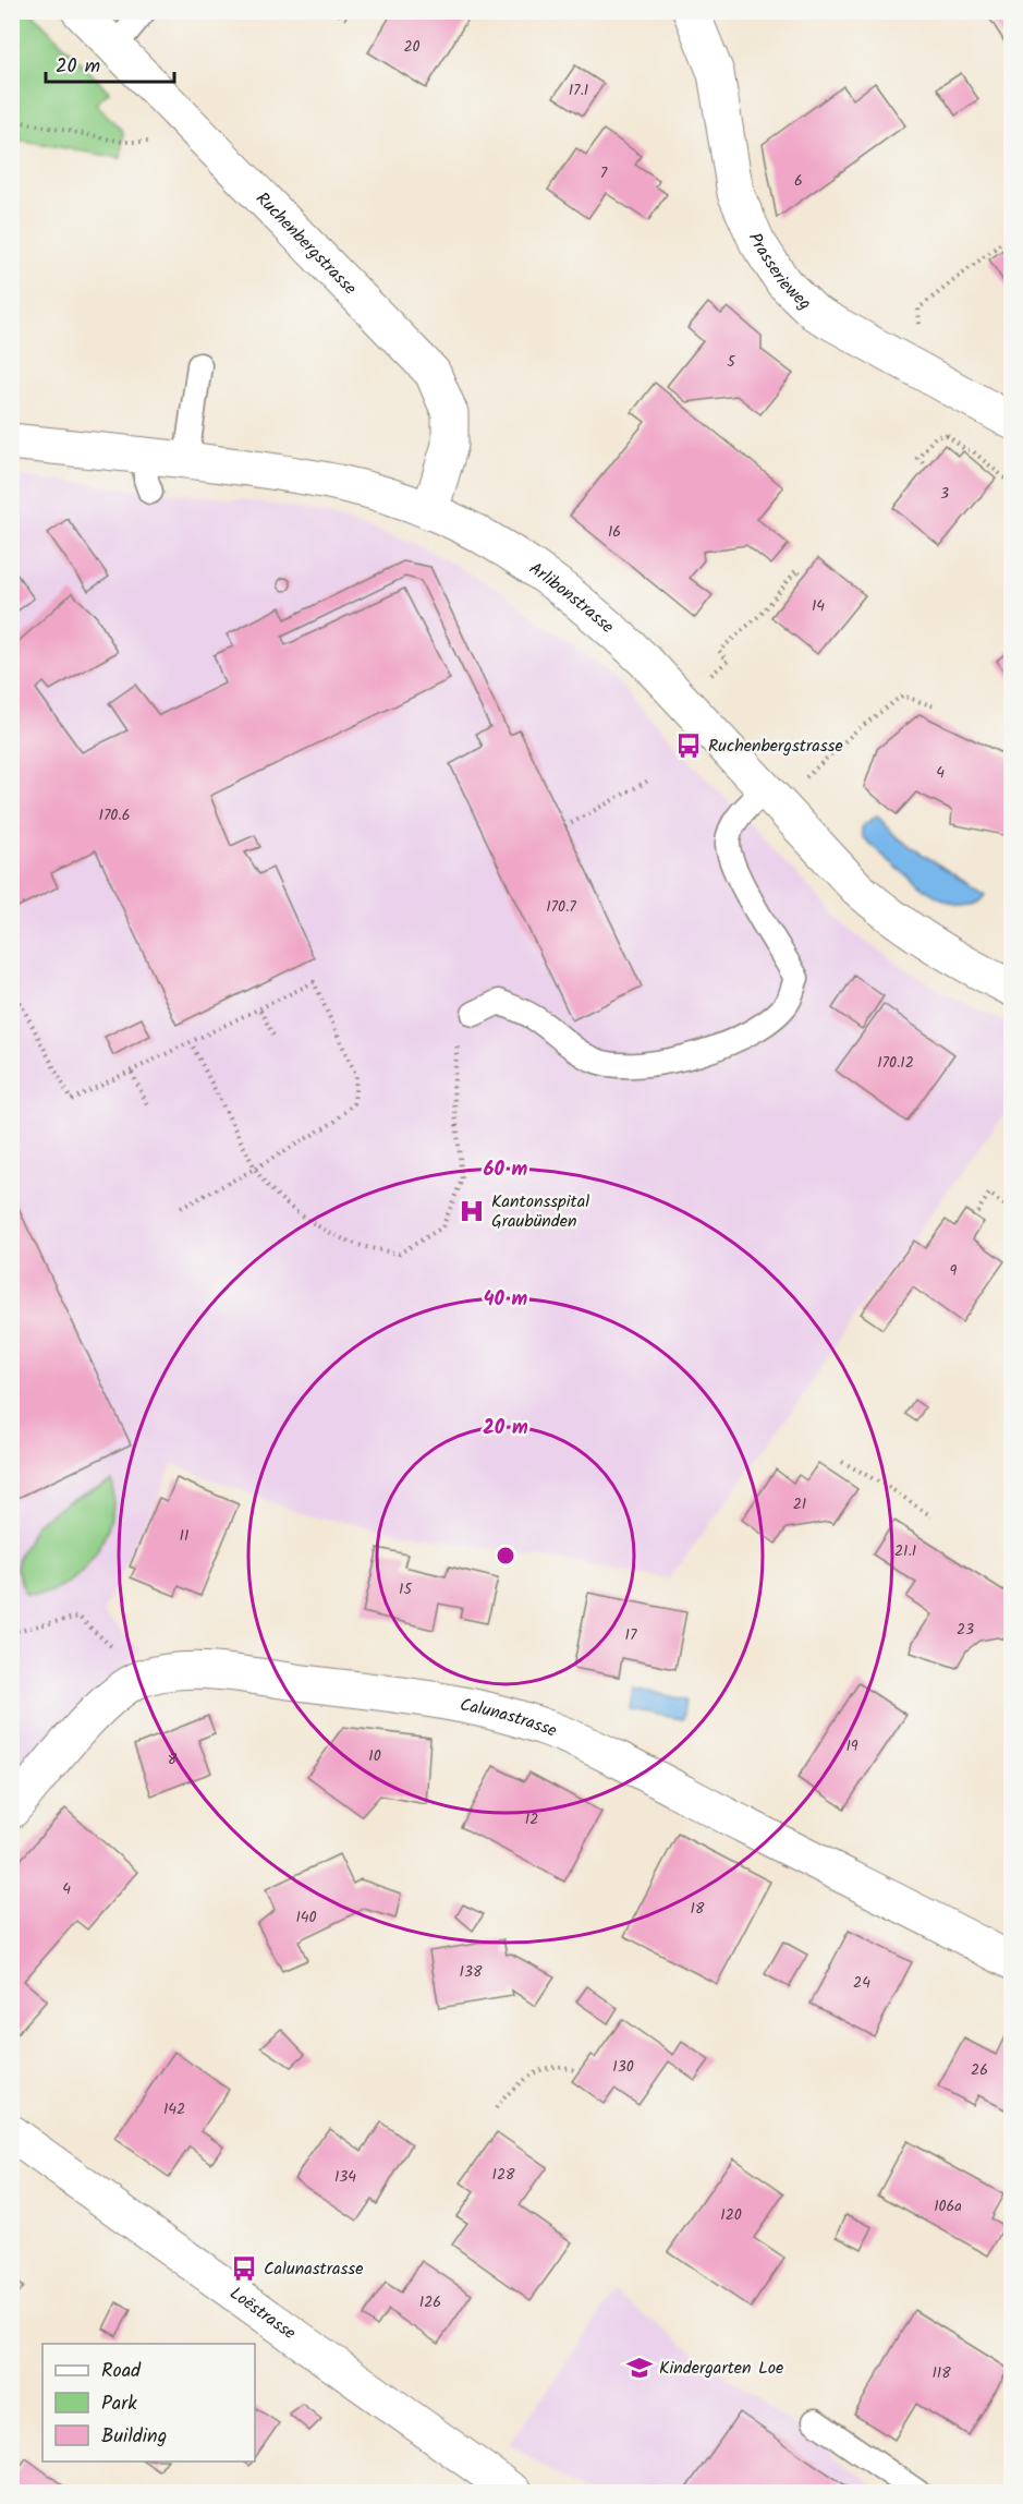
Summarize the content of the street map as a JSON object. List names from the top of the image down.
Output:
{
  "streets": {
    "street": [
      "Ruchenbergstrasse",
      "Prasserieweg",
      "Arlibonstrasse",
      "Calunastrasse",
      "Loëstrasse"
    ]
  },
  "crossings": [
    ["Ruchenbergstrasse", "Arlibonstrasse"]
  ],
  "places": {
    "bus stop": ["Ruchenbergstrasse", "Calunastrasse"],
    "hospital": ["Kantonsspital Graubünden"],
    "school or university": ["Kindergarten Loe"]
  },
  "house_numbers": [
    "20",
    "17.1",
    "7",
    "6",
    "5",
    "3",
    "16",
    "14",
    "4",
    "170.6",
    "170.7",
    "170.12",
    "9",
    "21",
    "11",
    "21.1",
    "15",
    "23",
    "17",
    "19",
    "10",
    "8",
    "12",
    "4",
    "18",
    "140",
    "138",
    "24",
    "130",
    "26",
    "142",
    "128",
    "134",
    "106a",
    "120",
    "126",
    "118"
  ],
  "legend": ["Road", "Park", "Building"],
  "scale_bar": "20 m",
  "rings": ["60 m", "40 m", "20 m"]
}
